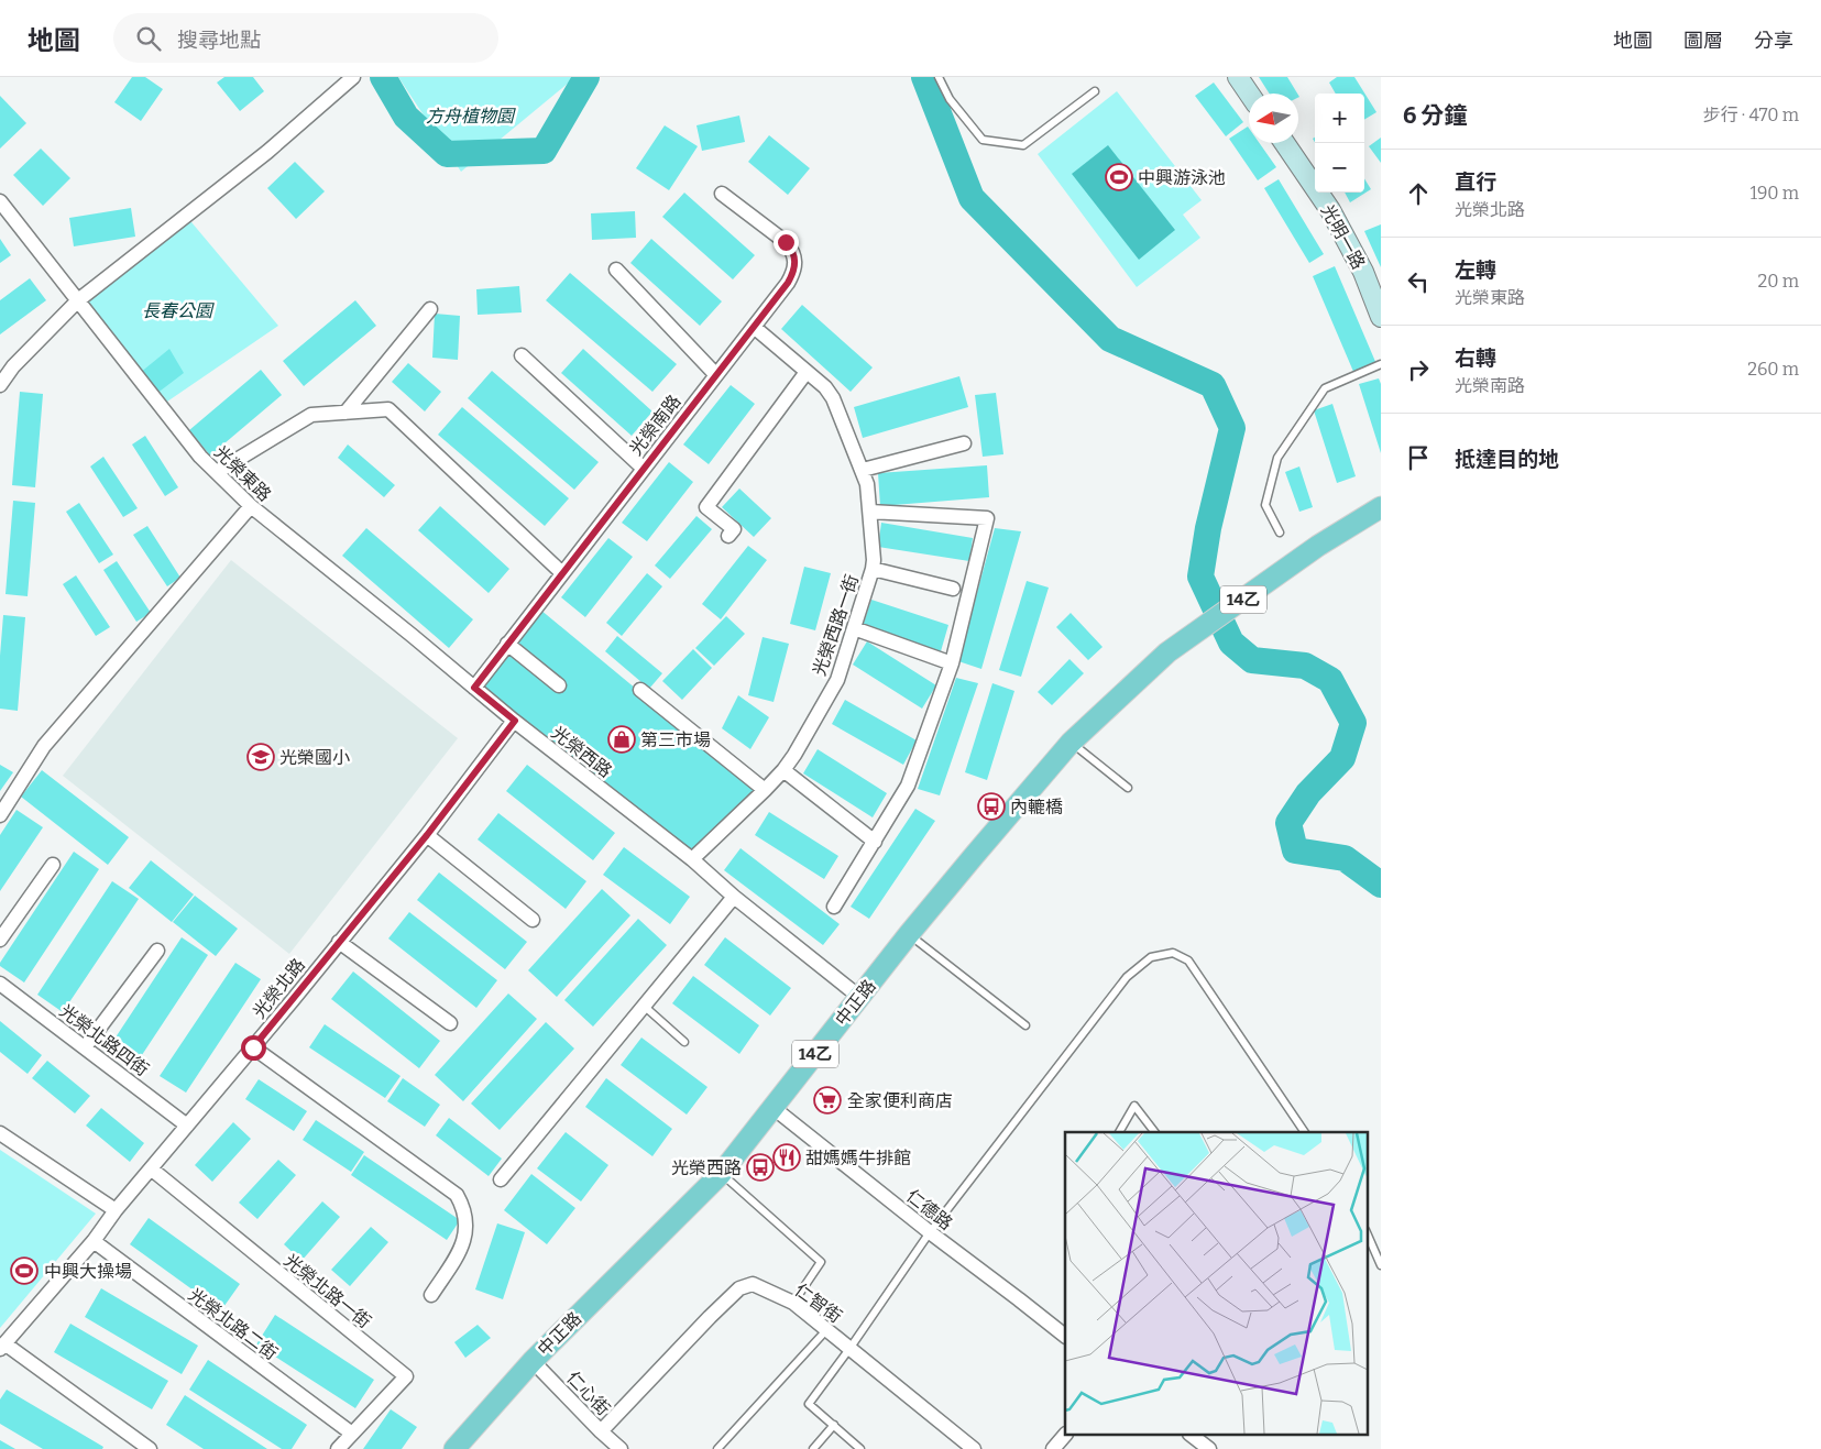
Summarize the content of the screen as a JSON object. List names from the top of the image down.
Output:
{
  "streets": {
    "main road": ["14乙", "中正路"],
    "street": [
      "光明一路",
      "光榮南路",
      "光榮東路",
      "光榮西路一街",
      "光榮西路",
      "光榮北路",
      "光榮北路四街",
      "仁德路",
      "光榮北路一街",
      "仁智街",
      "光榮北路二街",
      "仁心街"
    ]
  },
  "crossings": [
    ["光榮南路", "光榮東路"],
    ["光榮南路", "光榮西路一街"],
    ["光榮東路", "光榮西路"],
    ["光榮東路", "光榮北路"],
    ["光榮西路一街", "光榮西路"],
    ["光榮西路", "光榮北路"],
    ["光榮西路", "中正路"],
    ["光榮北路", "光榮北路四街"],
    ["光榮北路", "光榮北路一街"],
    ["光榮北路", "光榮北路二街"],
    ["中正路", "仁德路"],
    ["中正路", "仁心街"],
    ["光榮北路一街", "光榮北路二街"],
    ["仁智街", "仁心街"]
  ],
  "parks": ["方舟植物園", "長春公園"],
  "places": {
    "sports": ["中興游泳池", "中興大操場"],
    "shop": ["第三市場"],
    "school or university": ["光榮國小"],
    "bus stop": ["內轆橋", "光榮西路"],
    "supermarket": ["全家便利商店"],
    "restaurant": ["甜媽媽牛排館"]
  },
  "north": "left",
  "page": {
    "header": "地圖",
    "search": "搜尋地點",
    "nav": ["地圖", "圖層", "分享"],
    "heading": ["6 分鐘", "步行 · 470 m"],
    "map_buttons": ["+", "−"],
    "list": [
      ["直行", "光榮北路", "190 m"],
      ["左轉", "光榮東路", "20 m"],
      ["右轉", "光榮南路", "260 m"],
      "抵達目的地"
    ]
  }
}
